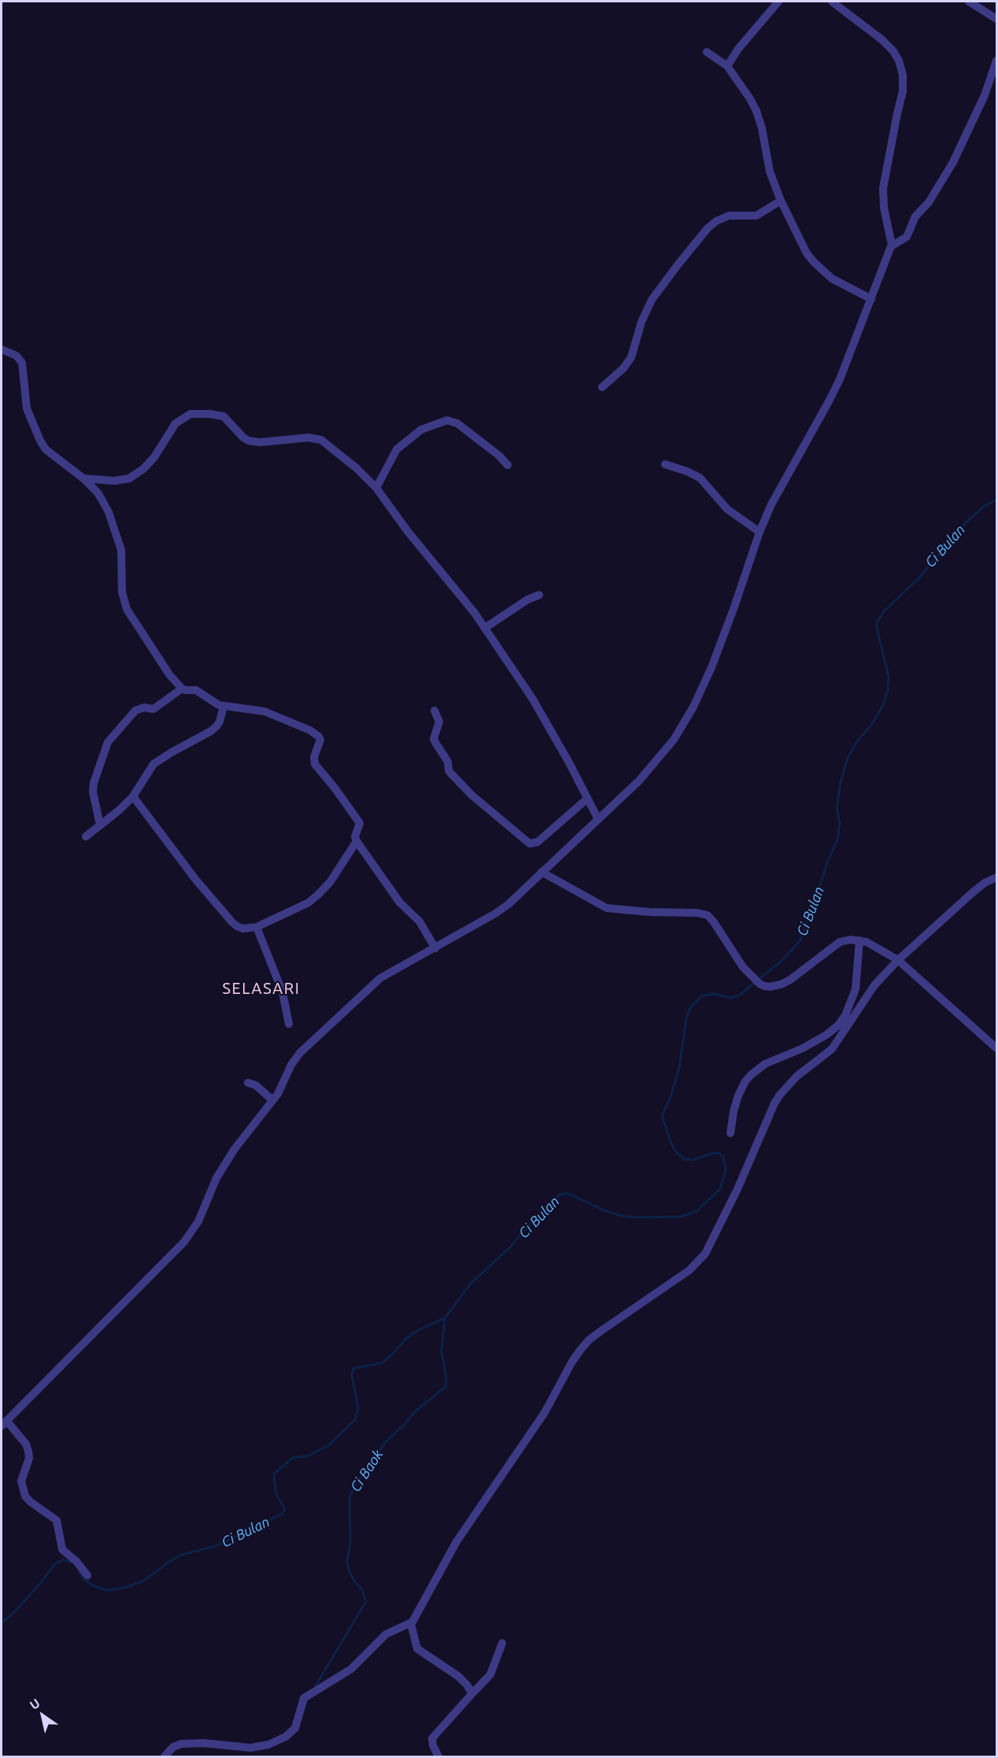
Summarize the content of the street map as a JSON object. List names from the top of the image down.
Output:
{
  "districts": ["SELASARI"],
  "water": ["Ci Bulan", "Ci Baok"],
  "north": "top left"
}
